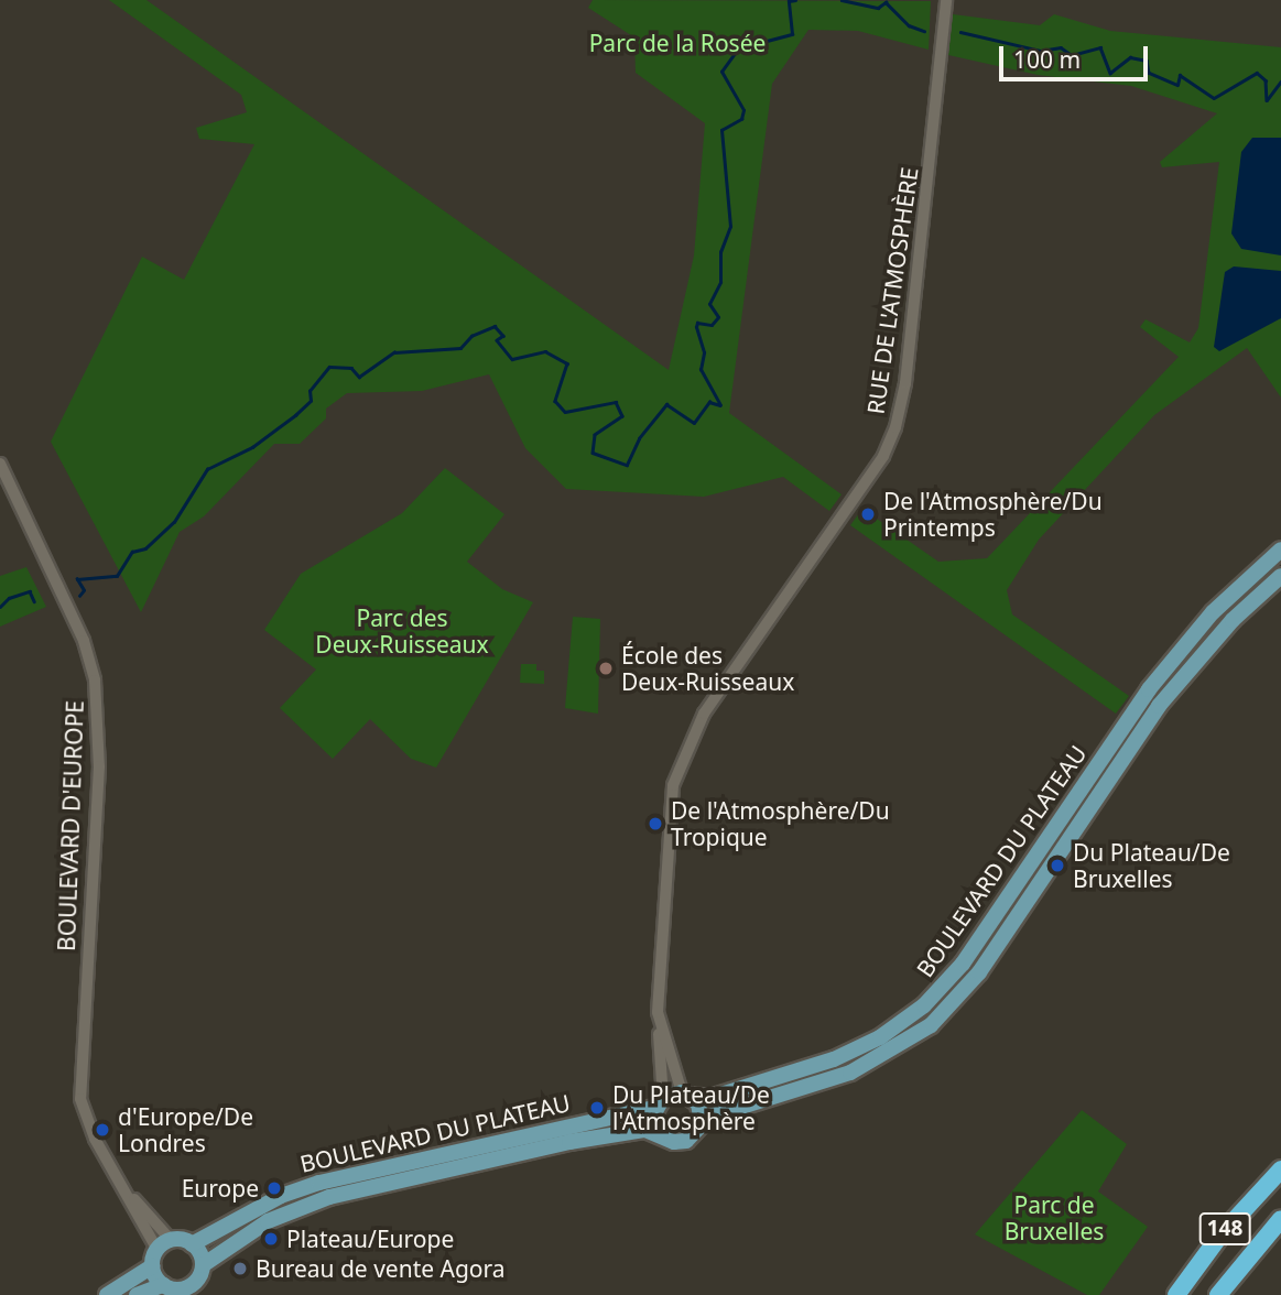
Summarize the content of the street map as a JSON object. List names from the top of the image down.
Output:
{
  "streets": {
    "highway": ["148"],
    "main road": ["BOULEVARD DU PLATEAU"],
    "street": ["RUE DE L'ATMOSPHÈRE", "BOULEVARD D'EUROPE"]
  },
  "crossings": [
    ["RUE DE L'ATMOSPHÈRE", "BOULEVARD DU PLATEAU"],
    ["BOULEVARD D'EUROPE", "BOULEVARD DU PLATEAU"]
  ],
  "parks": ["Parc de la Rosée", "Parc des Deux-Ruisseaux", "Parc de Bruxelles"],
  "places": [
    "De l'Atmosphère/Du Printemps",
    "École des Deux-Ruisseaux",
    "De l'Atmosphère/Du Tropique",
    "Du Plateau/De Bruxelles",
    "Du Plateau/De l'Atmosphère",
    "d'Europe/De Londres",
    "Europe",
    "Plateau/Europe",
    "Bureau de vente Agora"
  ],
  "scale_bar": "100 m"
}
